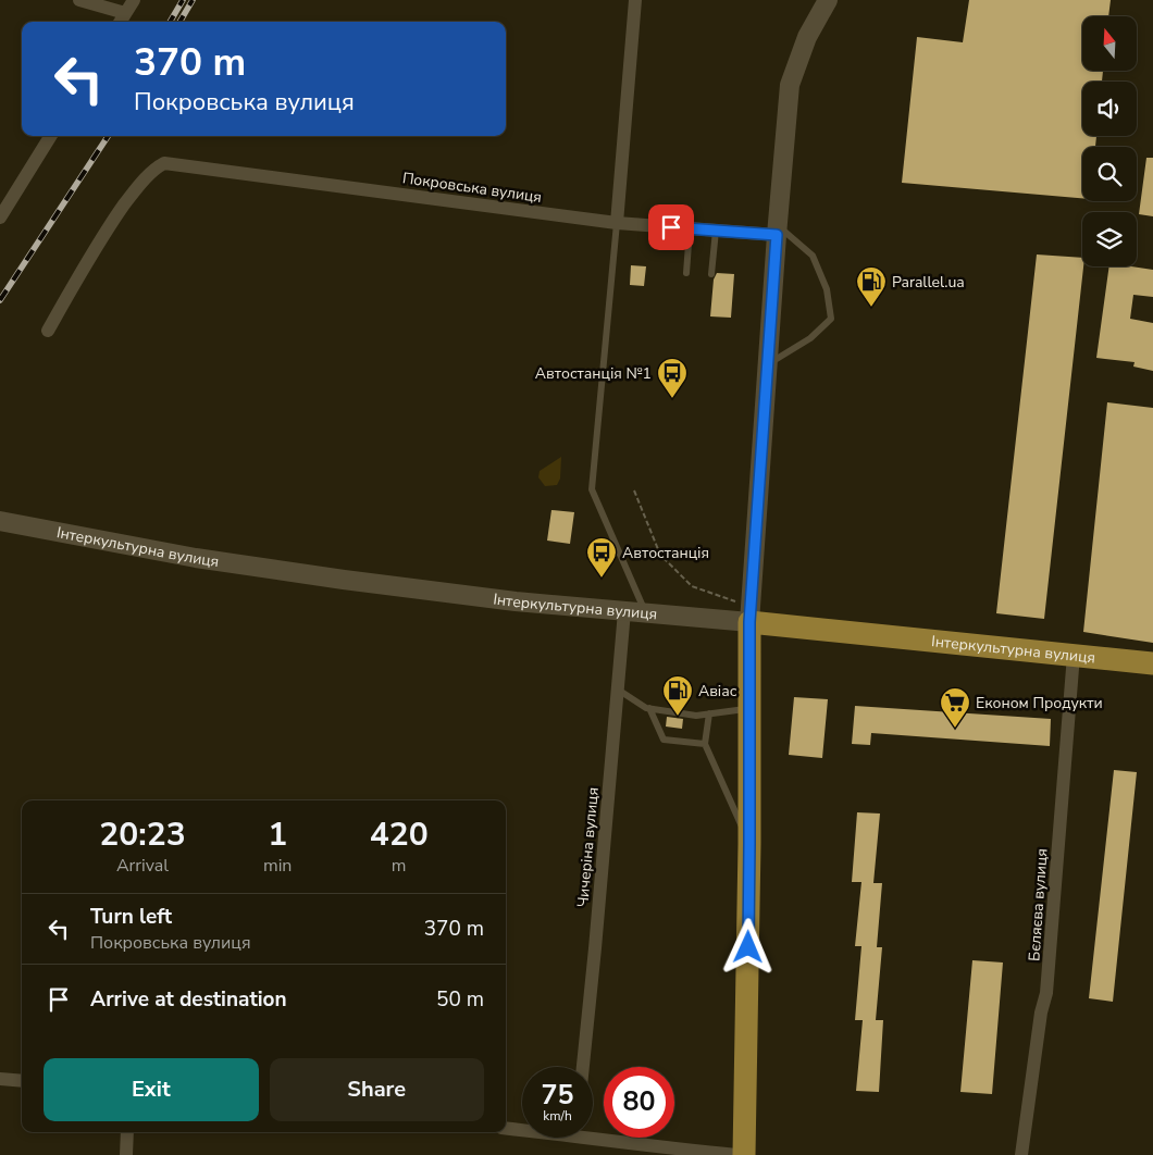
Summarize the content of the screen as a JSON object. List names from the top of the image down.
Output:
{
  "streets": {
    "highway": ["Інтеркультурна вулиця"],
    "street": ["Покровська вулиця", "Чичеріна вулиця", "Бєляєва вулиця"]
  },
  "crossings": [
    ["Інтеркультурна вулиця", "Чичеріна вулиця"],
    ["Інтеркультурна вулиця", "Бєляєва вулиця"]
  ],
  "places": {
    "fuel station": ["Parallel.ua", "Авіас"],
    "bus stop": ["Автостанція №1", "Автостанція"],
    "supermarket": ["Економ Продукти"]
  },
  "north": "top",
  "page": {
    "turn": ["370 m", "Покровська вулиця"],
    "eta": [
      "20:23",
      "Arrival",
      "1",
      "min",
      "420",
      "m"
    ],
    "list": [
      {
        "name": "Turn left",
        "note": "Покровська вулиця",
        "value": "370 m"
      },
      {
        "name": "Arrive at destination",
        "value": "50 m"
      }
    ],
    "buttons": ["Exit", "Share"],
    "speed": "75 km/h",
    "limit": "80"
  }
}
